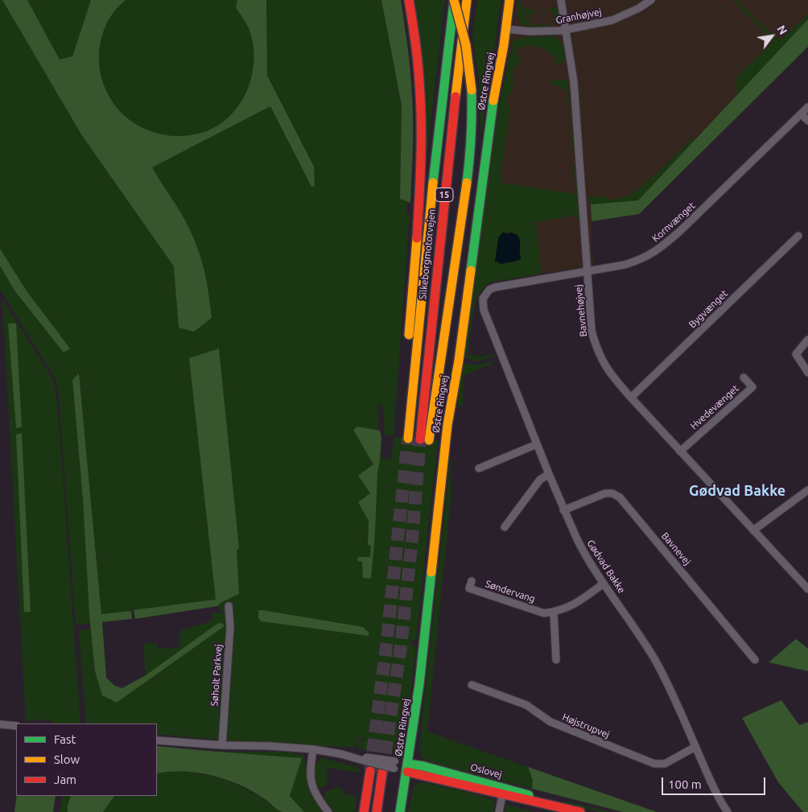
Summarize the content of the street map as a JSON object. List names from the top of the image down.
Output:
{
  "streets": {
    "main road": [
      "Østre Ringvej",
      "15",
      "Silkeborgmotorvejen",
      "Oslovej"
    ],
    "street": [
      "Granhøjvej",
      "Kornvænget",
      "Bygvænget",
      "Bavnehøjvej",
      "Hvedevænget",
      "Bavnevej",
      "Gødvad Bakke",
      "Søndervang",
      "Søholt Parkvej",
      "Højstrupvej"
    ]
  },
  "crossings": [
    ["Granhøjvej", "Østre Ringvej"],
    ["Granhøjvej", "Bavnehøjvej"],
    ["Østre Ringvej", "Oslovej"],
    ["Kornvænget", "Bavnehøjvej"],
    ["Kornvænget", "Gødvad Bakke"],
    ["Bygvænget", "Bavnehøjvej"],
    ["Bavnehøjvej", "Hvedevænget"],
    ["Bavnevej", "Gødvad Bakke"],
    ["Gødvad Bakke", "Søndervang"],
    ["Gødvad Bakke", "Højstrupvej"]
  ],
  "districts": ["Gødvad Bakke"],
  "legend": ["Fast", "Slow", "Jam"],
  "scale_bar": "100 m",
  "north": "top right"
}
